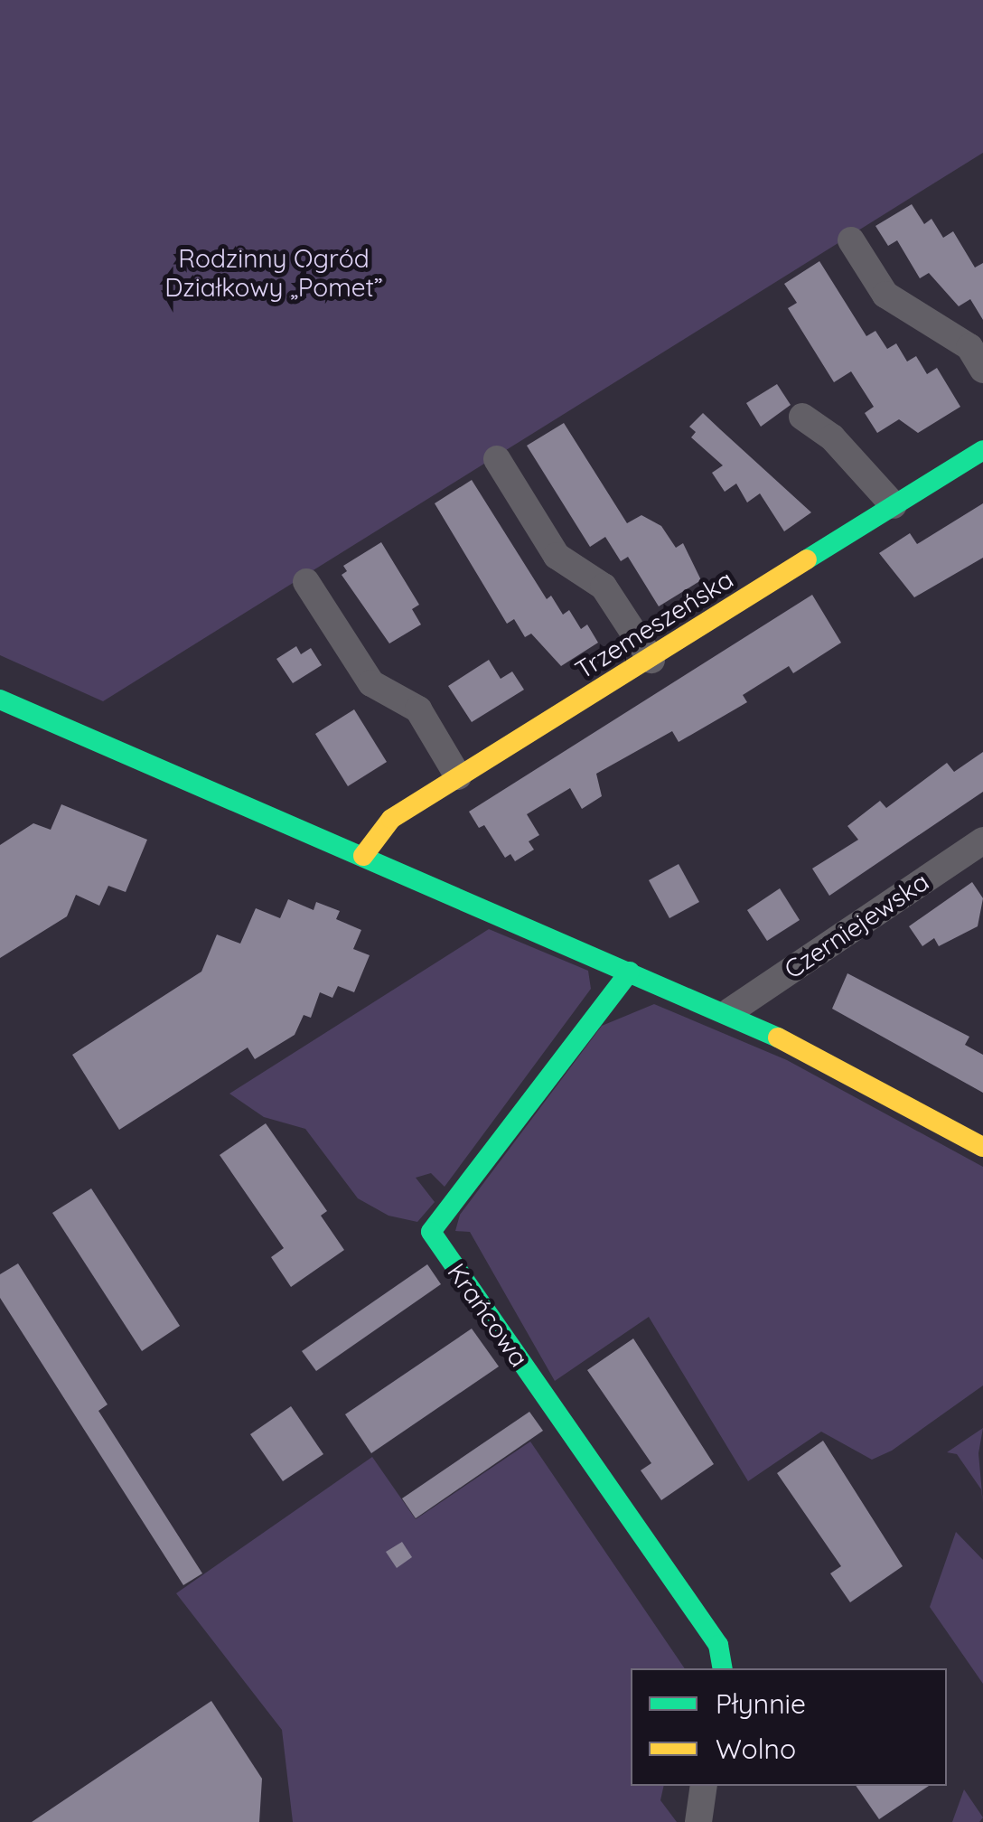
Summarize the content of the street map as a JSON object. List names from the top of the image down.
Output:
{
  "streets": {
    "street": ["Trzemeszeńska", "Czerniejewska", "Krańcowa"]
  },
  "parks": ["Rodzinny Ogród Działkowy „Pomet”"],
  "legend": ["Płynnie", "Wolno"]
}
